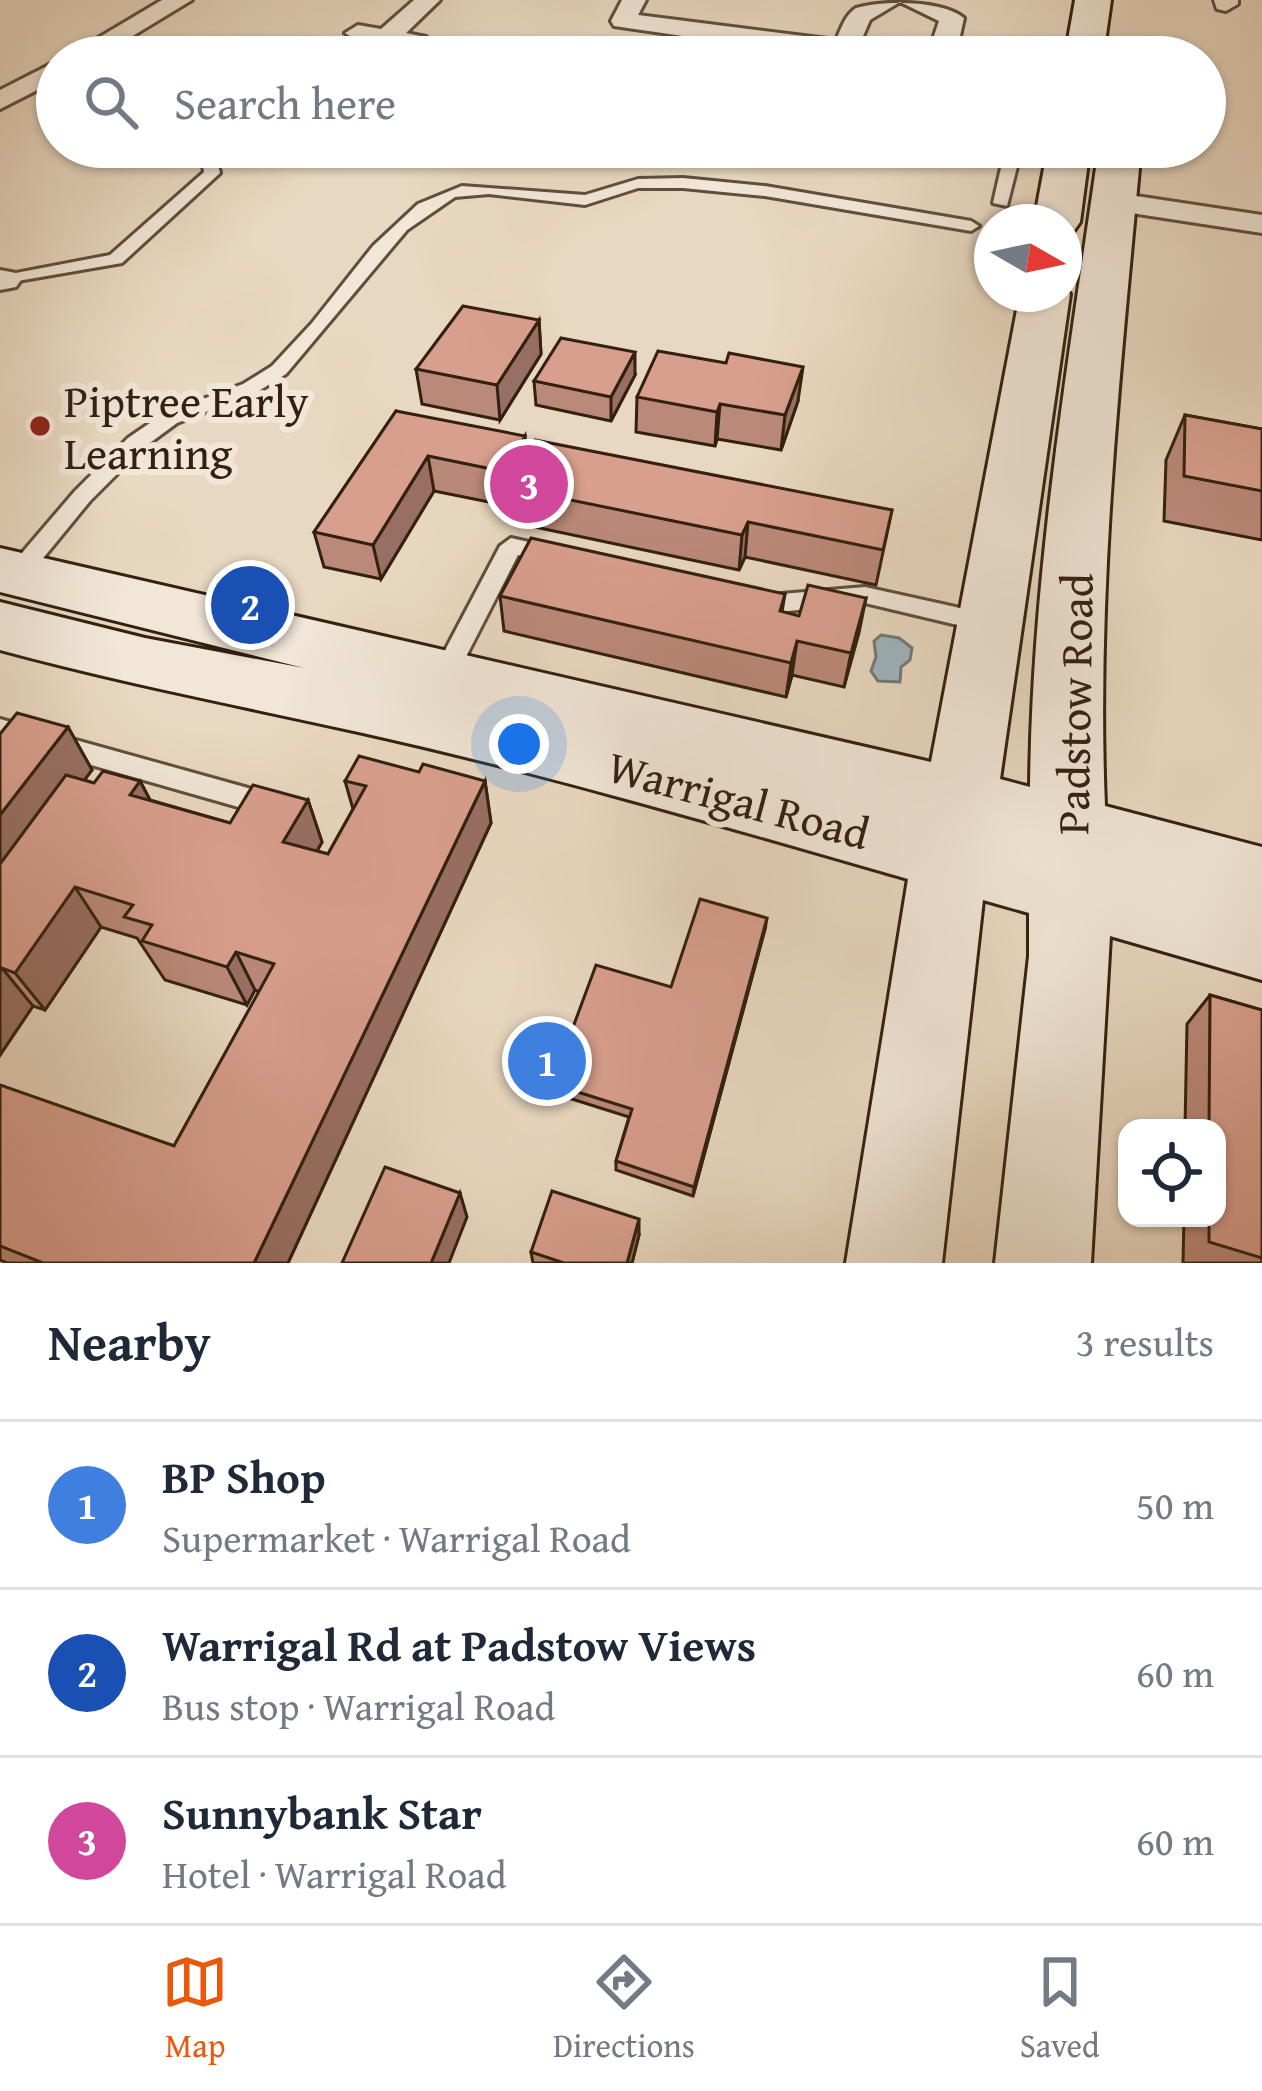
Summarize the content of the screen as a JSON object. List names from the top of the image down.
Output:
{
  "streets": {
    "main road": ["Padstow Road", "Warrigal Road"]
  },
  "crossings": [
    ["Padstow Road", "Warrigal Road"]
  ],
  "places": ["Piptree Early Learning"],
  "north": "right",
  "page": {
    "search": "Search here",
    "pins": ["3", "2", "1"],
    "heading": ["Nearby", "3 results"],
    "list": [
      {
        "mark": "1",
        "name": "BP Shop",
        "note": "Supermarket · Warrigal Road",
        "value": "50 m"
      },
      {
        "mark": "2",
        "name": "Warrigal Rd at Padstow Views",
        "note": "Bus stop · Warrigal Road",
        "value": "60 m"
      },
      {
        "mark": "3",
        "name": "Sunnybank Star",
        "note": "Hotel · Warrigal Road",
        "value": "60 m"
      }
    ],
    "nav": ["Map", "Directions", "Saved"]
  }
}
